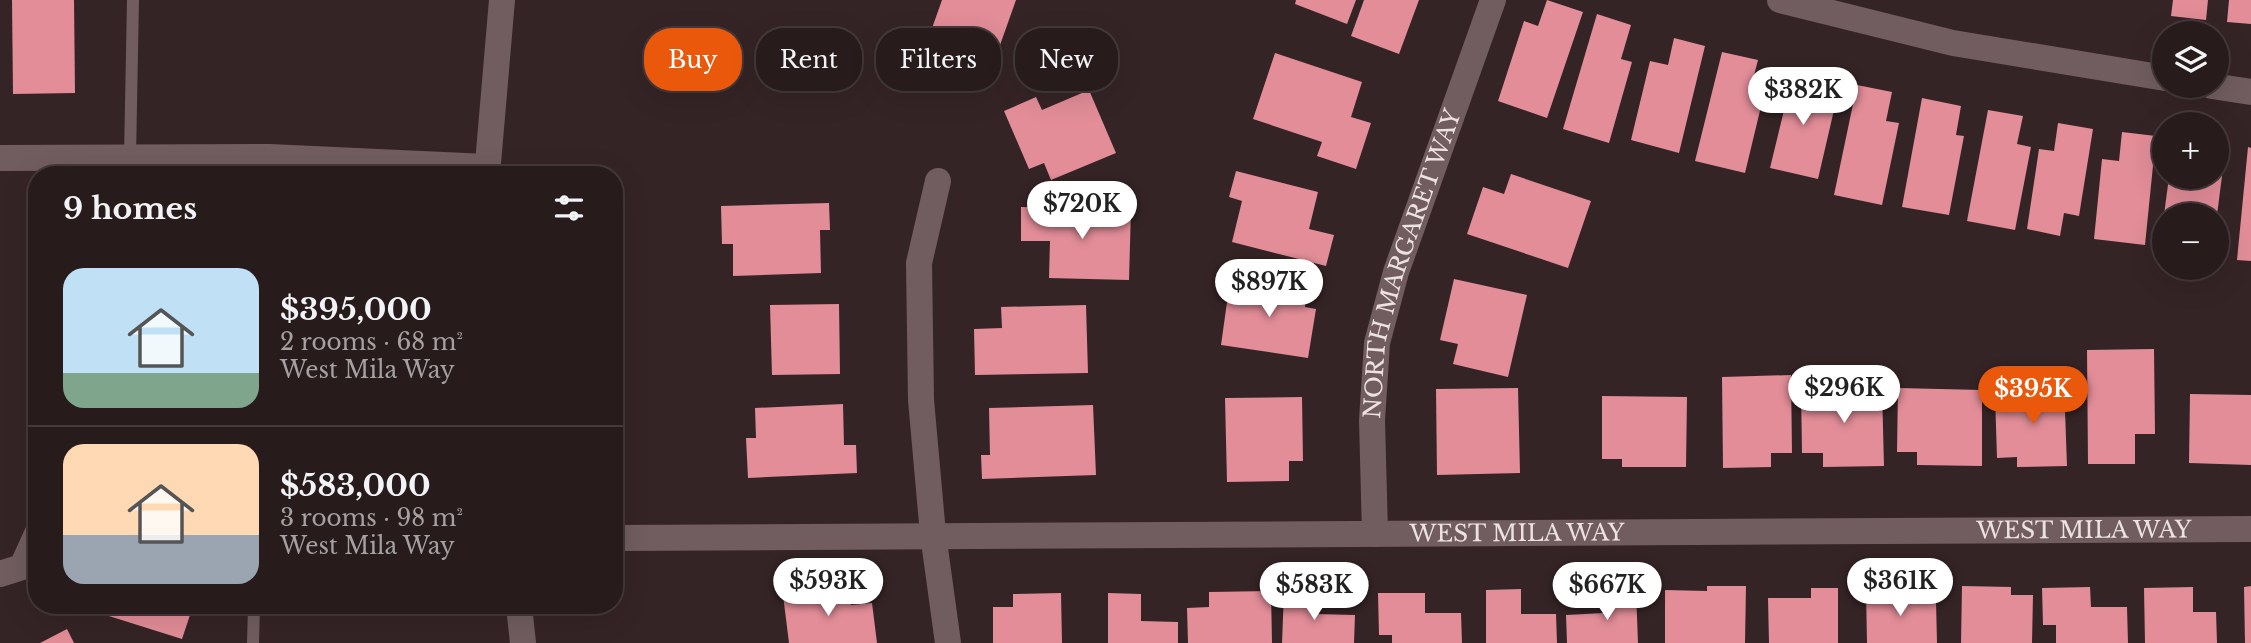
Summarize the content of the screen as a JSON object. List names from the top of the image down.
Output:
{
  "streets": {
    "street": ["NORTH MARGARET WAY", "WEST MILA WAY"]
  },
  "crossings": [
    ["NORTH MARGARET WAY", "WEST MILA WAY"]
  ],
  "page": {
    "map_buttons": ["+", "−"],
    "chip": [
      "Buy",
      "Rent",
      "Filters",
      "New"
    ],
    "price": [
      "$382K",
      "$720K",
      "$897K",
      "$296K",
      "$395K",
      "$593K",
      "$361K",
      "$583K",
      "$667K"
    ],
    "heading": "9 homes",
    "list": [
      {
        "name": "$395,000",
        "note": "2 rooms · 68 m² · West Mila Way"
      },
      {
        "name": "$583,000",
        "note": "3 rooms · 98 m² · West Mila Way"
      }
    ]
  }
}
